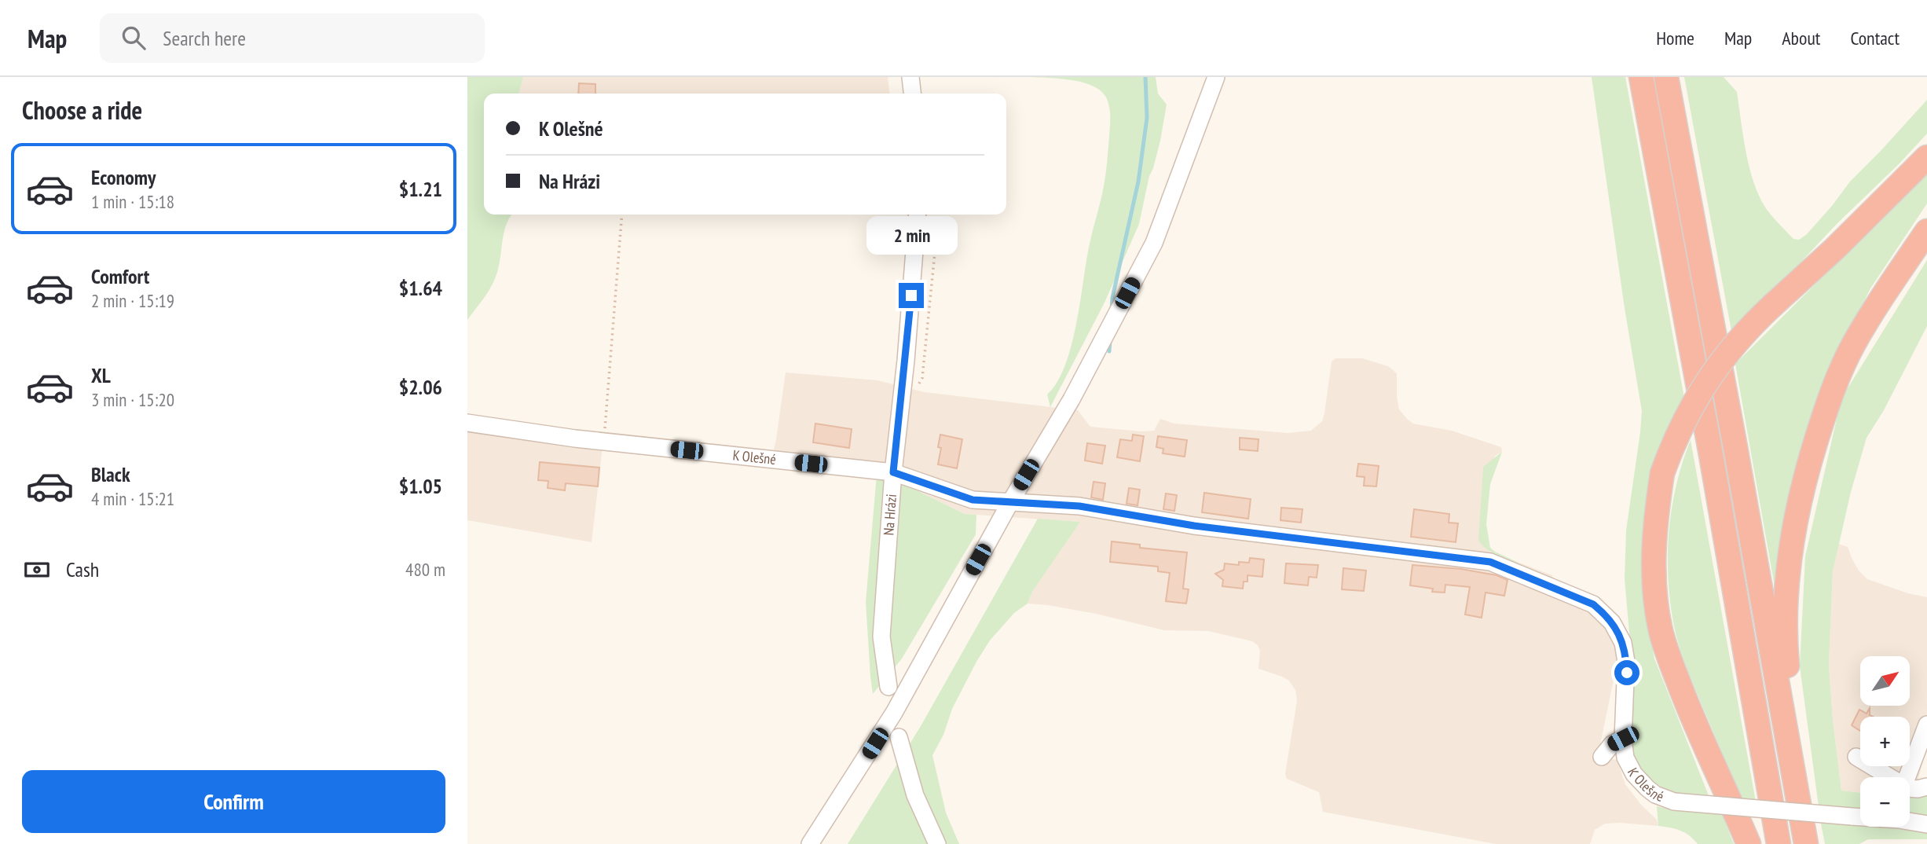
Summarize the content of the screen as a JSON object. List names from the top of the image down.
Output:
{
  "streets": {
    "street": ["K Olešné", "Na Hrázi"]
  },
  "crossings": [
    ["K Olešné", "Na Hrázi"]
  ],
  "north": "top right",
  "page": {
    "header": "Map",
    "search": "Search here",
    "nav": [
      "Home",
      "Map",
      "About",
      "Contact"
    ],
    "heading": "Choose a ride",
    "banner": ["K Olešné", "Na Hrázi"],
    "list": [
      {
        "name": "Economy",
        "note": "1 min · 15:18",
        "value": "$1.21"
      },
      {
        "name": "Comfort",
        "note": "2 min · 15:19",
        "value": "$1.64"
      },
      {
        "name": "XL",
        "note": "3 min · 15:20",
        "value": "$2.06"
      },
      {
        "name": "Black",
        "note": "4 min · 15:21",
        "value": "$1.05"
      }
    ],
    "bubble": "2 min",
    "pay": ["Cash", "480 m"],
    "map_buttons": ["+", "−"],
    "buttons": "Confirm"
  }
}
